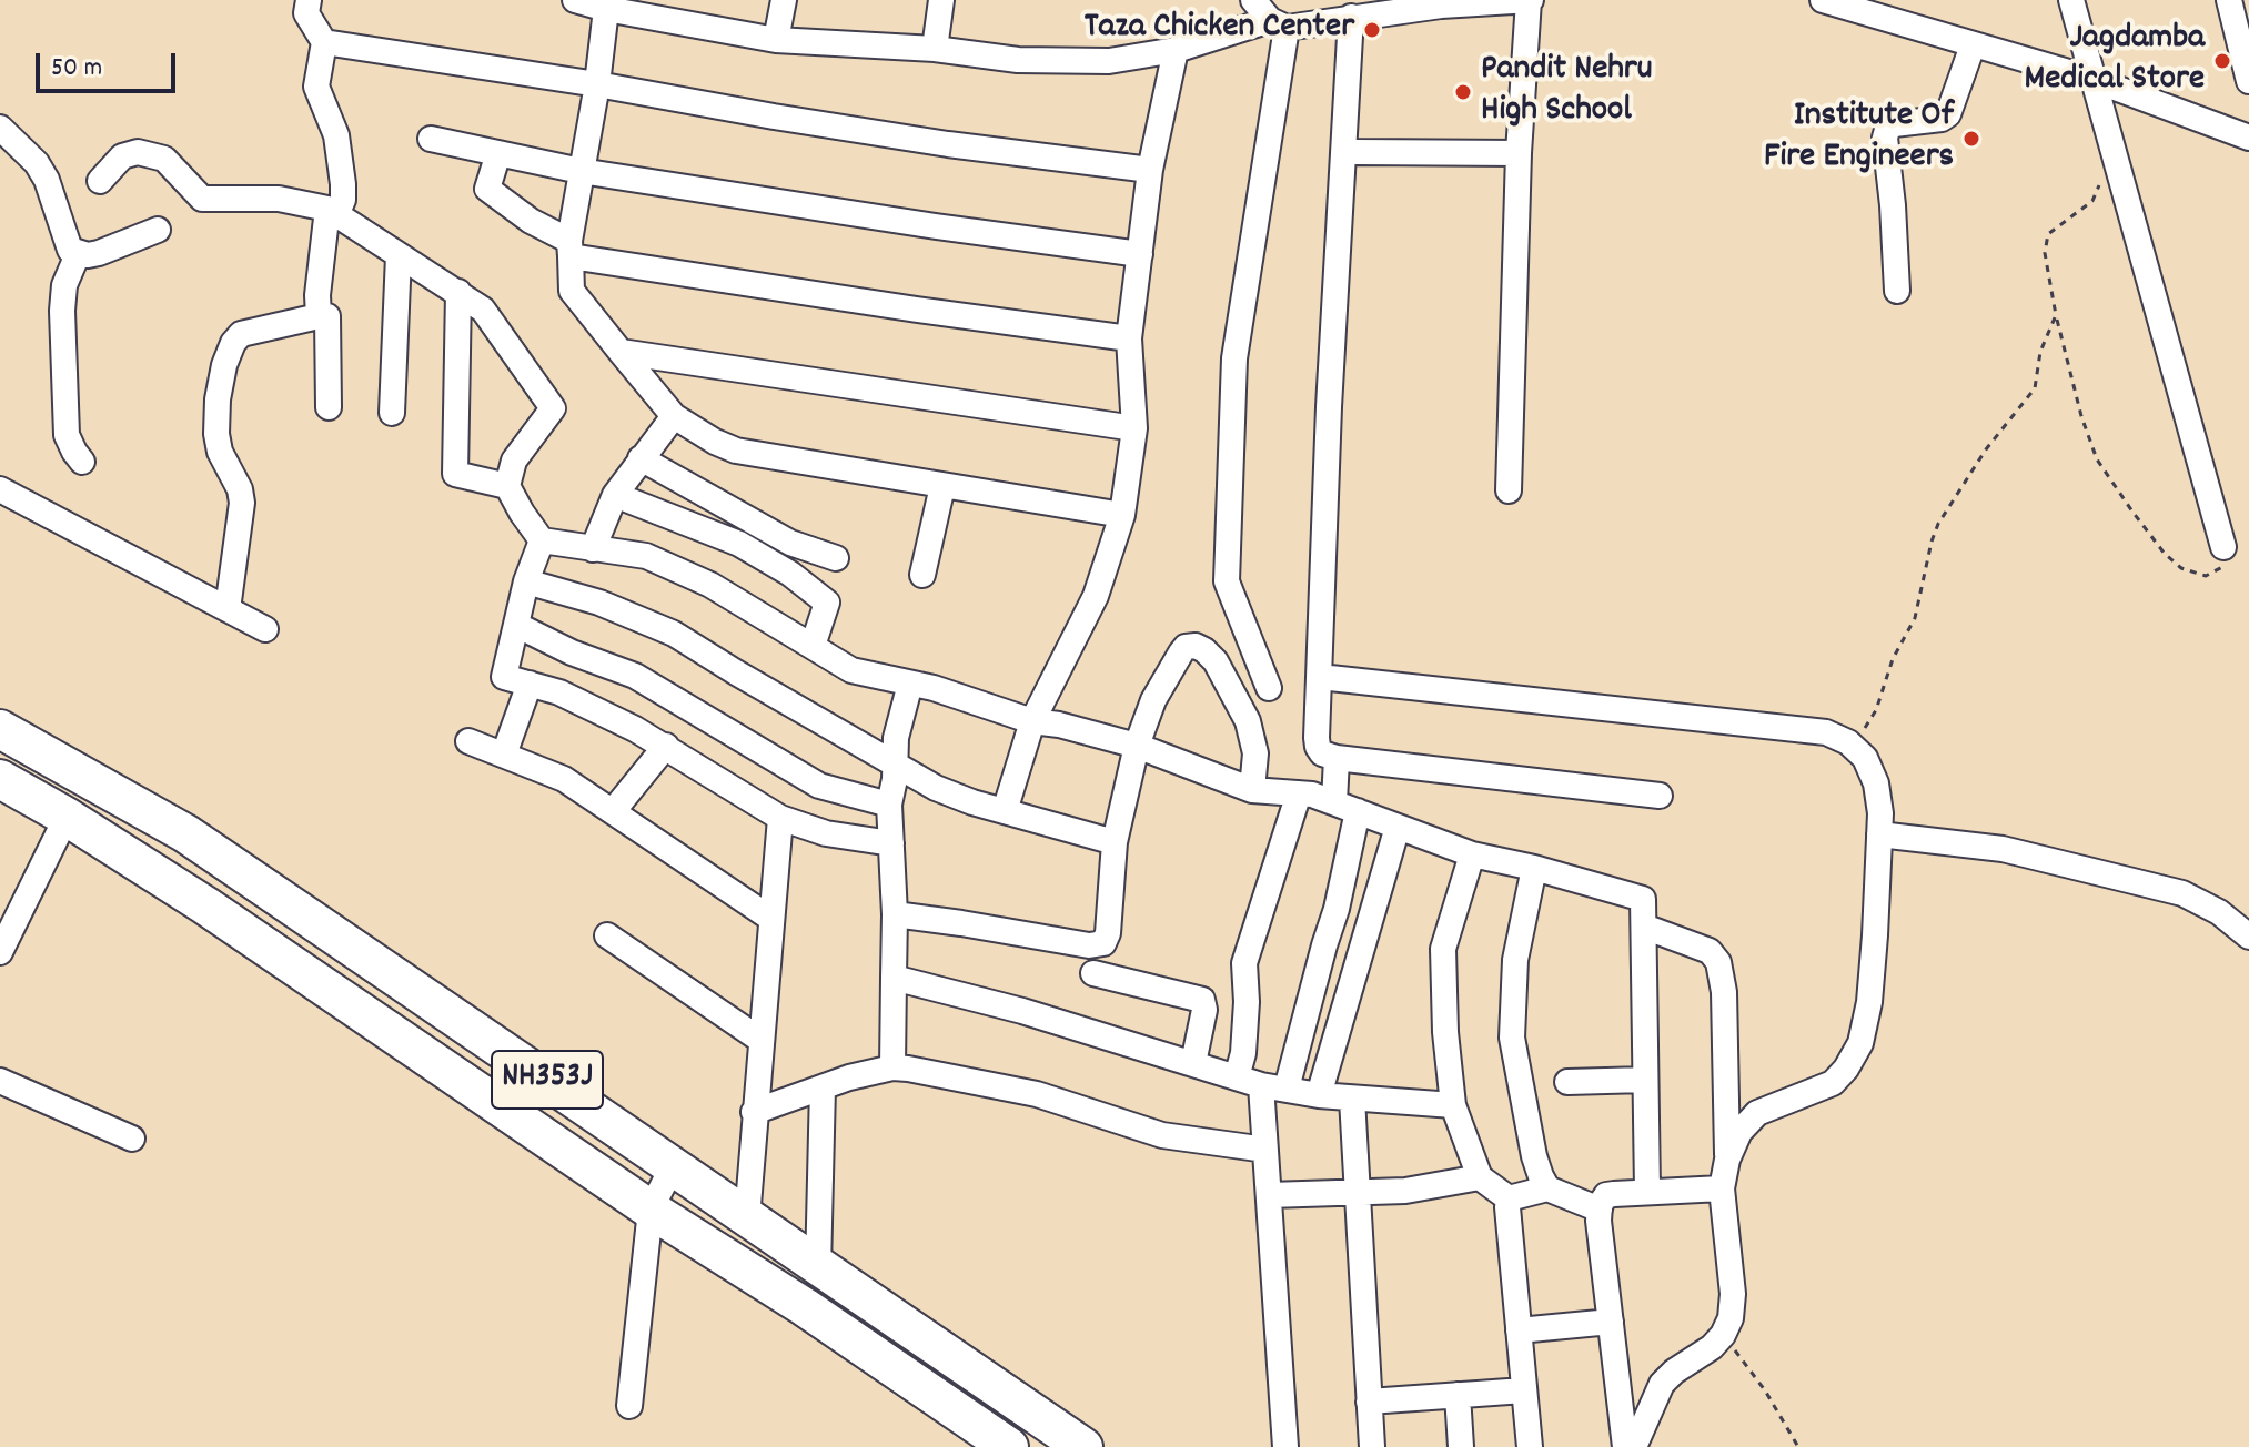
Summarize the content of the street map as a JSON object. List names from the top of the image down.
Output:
{
  "streets": {
    "highway": ["NH353J"]
  },
  "places": [
    "Taza Chicken Center",
    "Jagdamba Medical Store",
    "Pandit Nehru High School",
    "Institute Of Fire Engineers"
  ],
  "scale_bar": "50 m"
}
